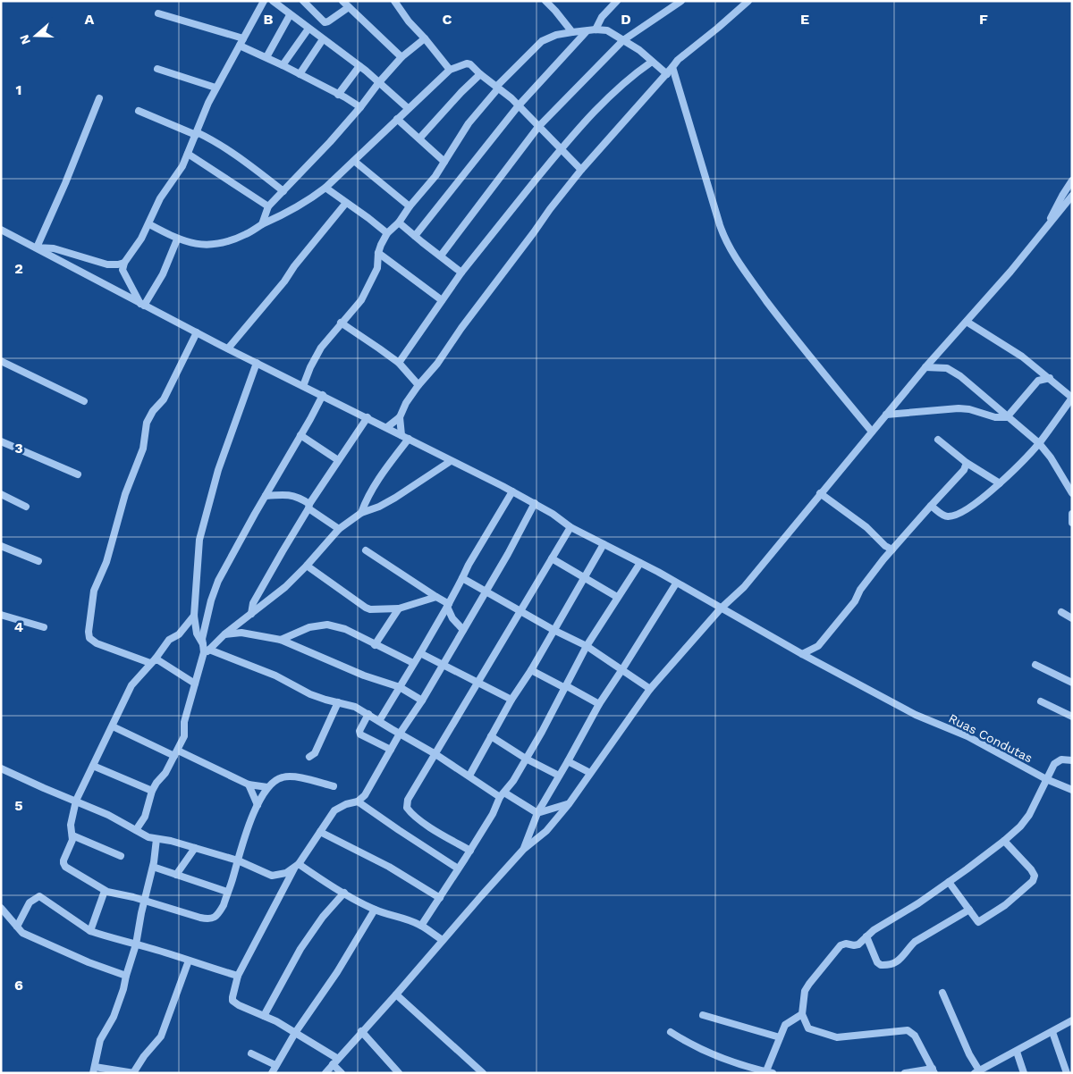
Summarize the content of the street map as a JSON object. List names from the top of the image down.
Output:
{
  "streets": {
    "street": ["Ruas Condutas"]
  },
  "north": "left",
  "grid": {
    "columns": [
      "A",
      "B",
      "C",
      "D",
      "E",
      "F"
    ],
    "rows": [
      "1",
      "2",
      "3",
      "4",
      "5",
      "6"
    ]
  }
}
